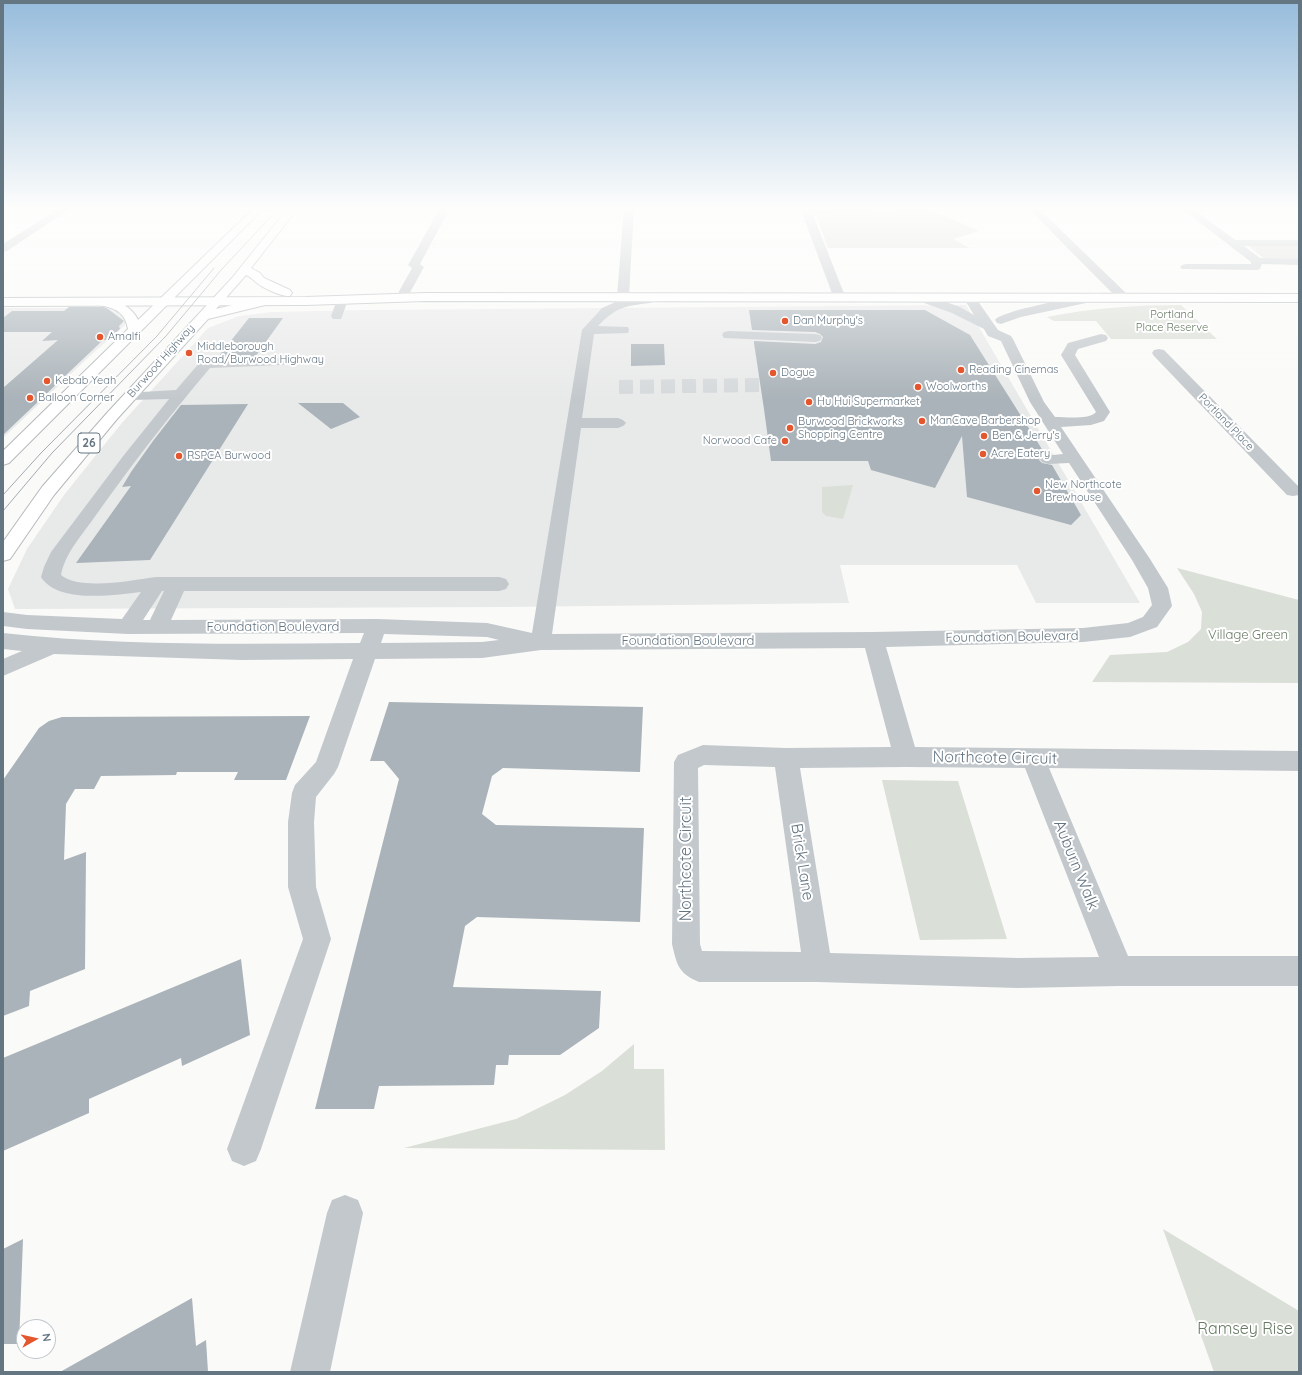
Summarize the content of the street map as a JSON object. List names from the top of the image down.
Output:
{
  "streets": {
    "main road": ["Burwood Highway", "26"],
    "street": [
      "Portland Place",
      "Foundation Boulevard",
      "Northcote Circuit",
      "Brick Lane",
      "Auburn Walk"
    ]
  },
  "crossings": [
    ["Northcote Circuit", "Brick Lane"],
    ["Northcote Circuit", "Auburn Walk"]
  ],
  "parks": ["Portland Place Reserve", "Village Green", "Ramsey Rise"],
  "places": [
    "Dan Murphy's",
    "Amalfi",
    "Middleborough Road/Burwood Highway",
    "Reading Cinemas",
    "Dogue",
    "Kebab Yeah",
    "Woolworths",
    "Balloon Corner",
    "Hu Hui Supermarket",
    "ManCave Barbershop",
    "Burwood Brickworks Shopping Centre",
    "Ben & Jerry's",
    "Norwood Cafe",
    "Acre Eatery",
    "RSPCA Burwood",
    "New Northcote Brewhouse"
  ],
  "north": "right"
}
